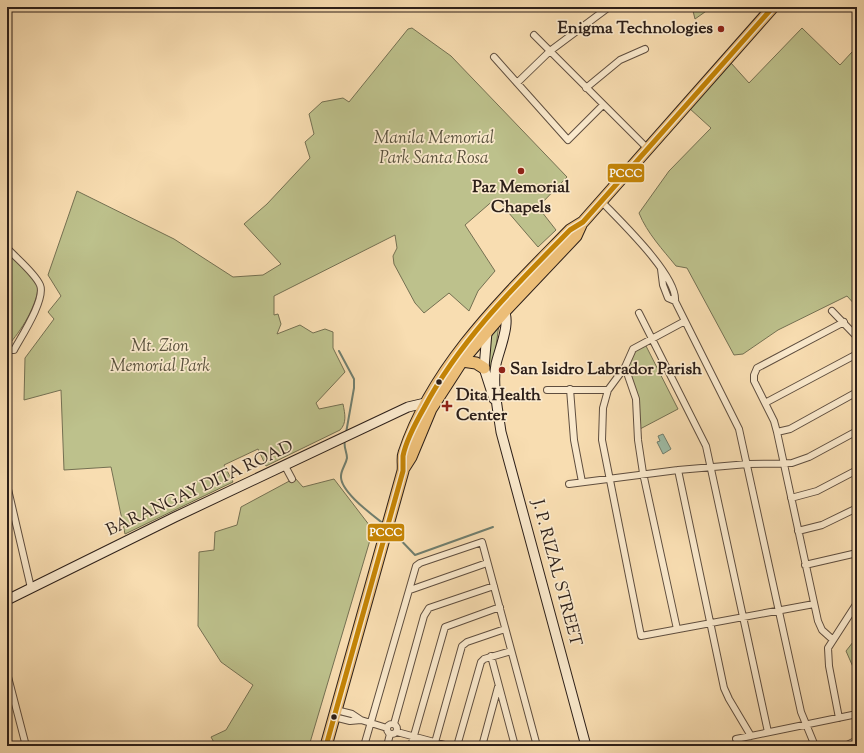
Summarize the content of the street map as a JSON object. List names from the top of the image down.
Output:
{
  "streets": {
    "main road": ["BARANGAY DITA ROAD", "J. P. RIZAL STREET"]
  },
  "parks": ["Manila Memorial Park Santa Rosa", "Mt. Zion Memorial Park"],
  "places": {
    "other": ["Enigma Technologies", "Paz Memorial Chapels", "San Isidro Labrador Parish"],
    "health": ["Dita Health Center"]
  },
  "lines": ["transit line PCCC"]
}
